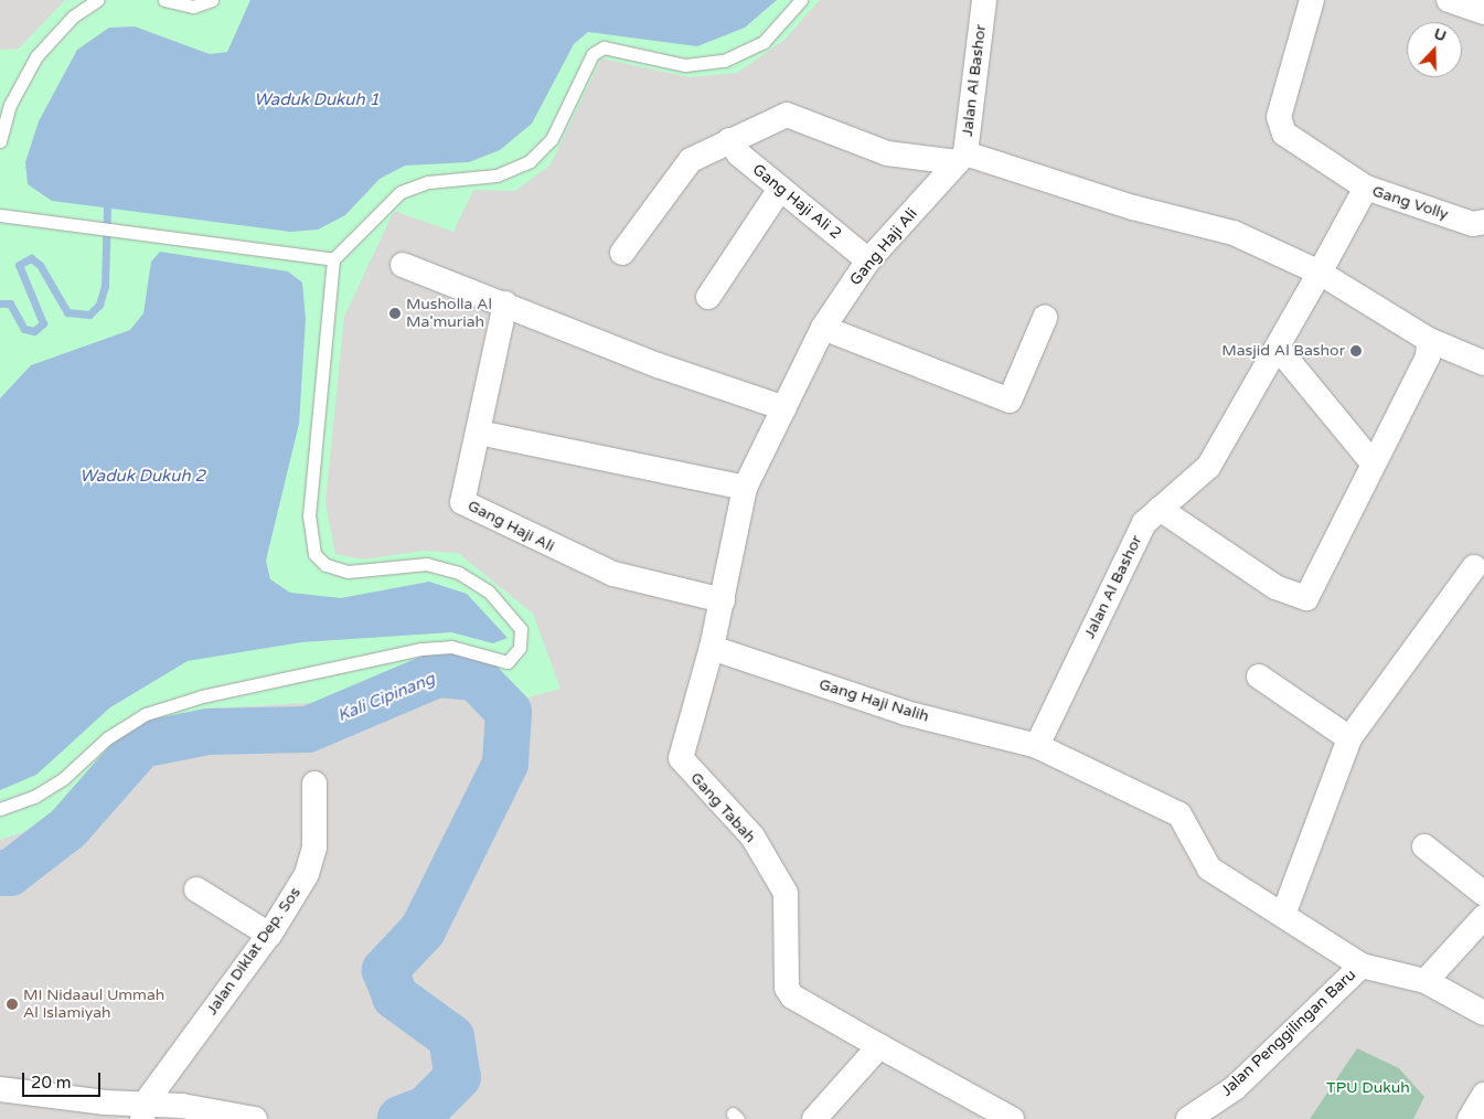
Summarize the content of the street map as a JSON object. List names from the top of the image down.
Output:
{
  "streets": {
    "street": [
      "Jalan Al Bashor",
      "Gang Haji Ali 2",
      "Gang Volly",
      "Gang Haji Ali",
      "Gang Haji Nalih",
      "Gang Tabah",
      "Jalan Diklat Dep. Sos",
      "Jalan Penggilingan Baru"
    ]
  },
  "crossings": [
    ["Jalan Al Bashor", "Gang Volly"],
    ["Jalan Al Bashor", "Gang Haji Ali"],
    ["Jalan Al Bashor", "Gang Haji Nalih"],
    ["Gang Haji Ali 2", "Gang Haji Ali"],
    ["Gang Haji Ali", "Gang Haji Nalih"],
    ["Gang Haji Ali", "Gang Tabah"],
    ["Gang Haji Nalih", "Gang Tabah"]
  ],
  "water": ["Waduk Dukuh 1", "Waduk Dukuh 2", "Kali Cipinang"],
  "parks": ["TPU Dukuh"],
  "places": ["Musholla Al Ma'muriah", "Masjid Al Bashor", "MI Nidaaul Ummah Al Islamiyah"],
  "scale_bar": "20 m",
  "north": "top"
}
